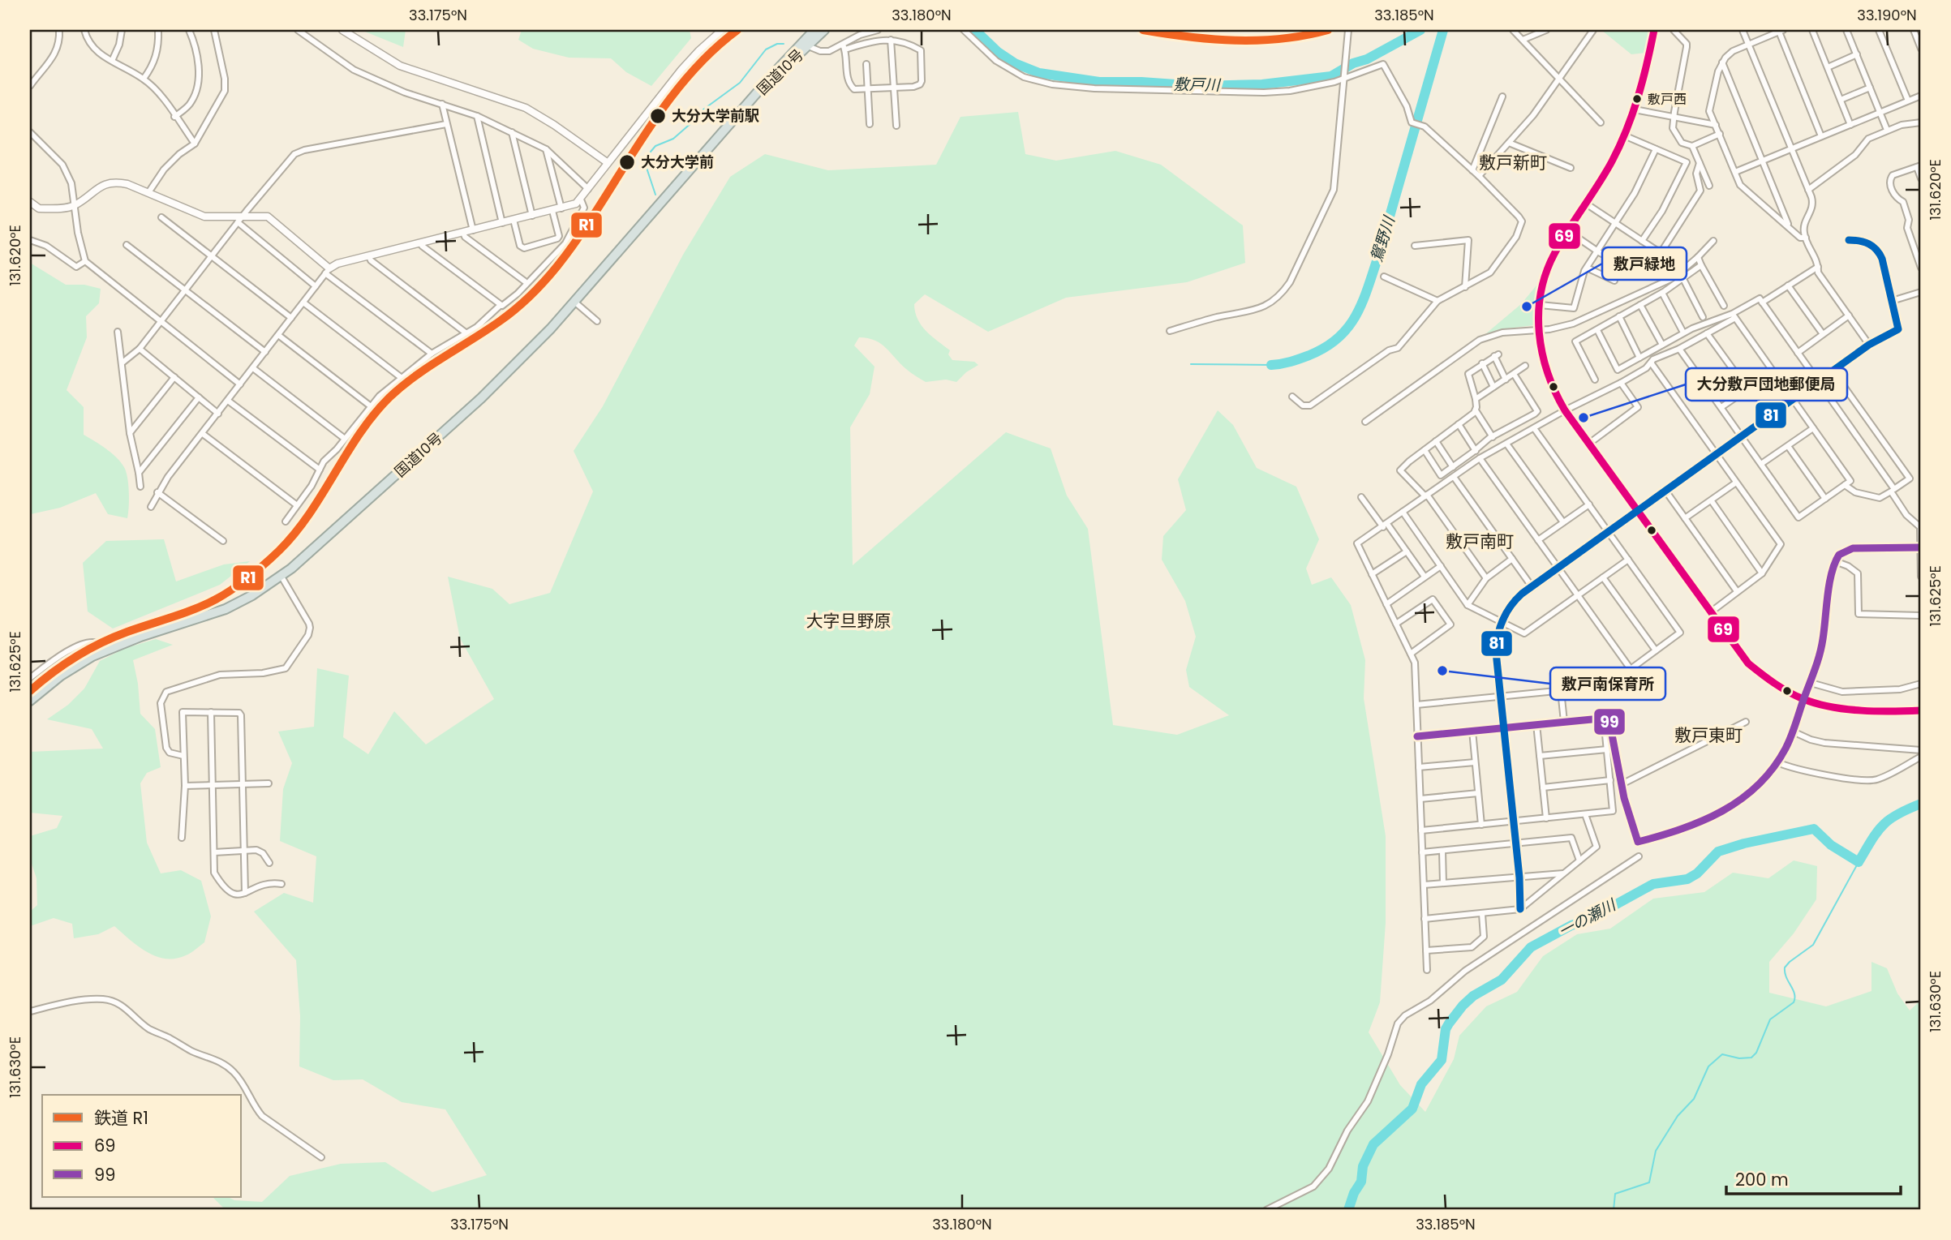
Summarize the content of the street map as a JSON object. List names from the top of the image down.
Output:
{
  "streets": {
    "highway": ["国道10号"]
  },
  "districts": [
    "敷戸新町",
    "敷戸南町",
    "大字旦野原",
    "敷戸東町"
  ],
  "water": ["敷戸川", "鴛野川", "一の瀬川"],
  "places": [
    "敷戸西",
    "大分大学前駅",
    "大分大学前",
    "敷戸緑地",
    "大分敷戸団地郵便局",
    "敷戸南保育所"
  ],
  "lines": [
    "rail line R1",
    "transit line 69",
    "transit line 81",
    "transit line 99"
  ],
  "legend": ["鉄道 R1", "69", "99"],
  "scale_bar": "200 m",
  "coordinates": [
    "33.175°N",
    "33.180°N",
    "33.185°N",
    "33.190°N",
    "131.620°E",
    "131.625°E",
    "131.630°E"
  ]
}
